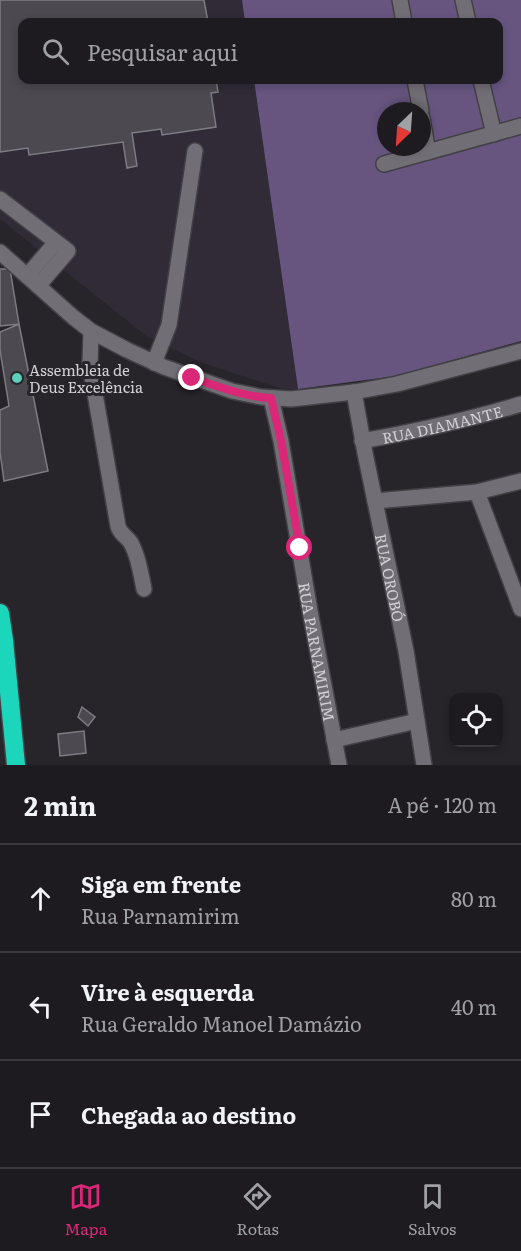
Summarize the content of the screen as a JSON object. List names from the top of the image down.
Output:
{
  "streets": {
    "street": ["RUA DIAMANTE", "RUA OROBÓ", "RUA PARNAMIRIM"]
  },
  "crossings": [
    ["RUA DIAMANTE", "RUA OROBÓ"]
  ],
  "places": ["Assembleia de Deus Excelência"],
  "north": "bottom left",
  "page": {
    "search": "Pesquisar aqui",
    "heading": ["2 min", "A pé · 120 m"],
    "list": [
      ["Siga em frente", "Rua Parnamirim", "80 m"],
      ["Vire à esquerda", "Rua Geraldo Manoel Damázio", "40 m"],
      "Chegada ao destino"
    ],
    "nav": ["Mapa", "Rotas", "Salvos"]
  }
}
